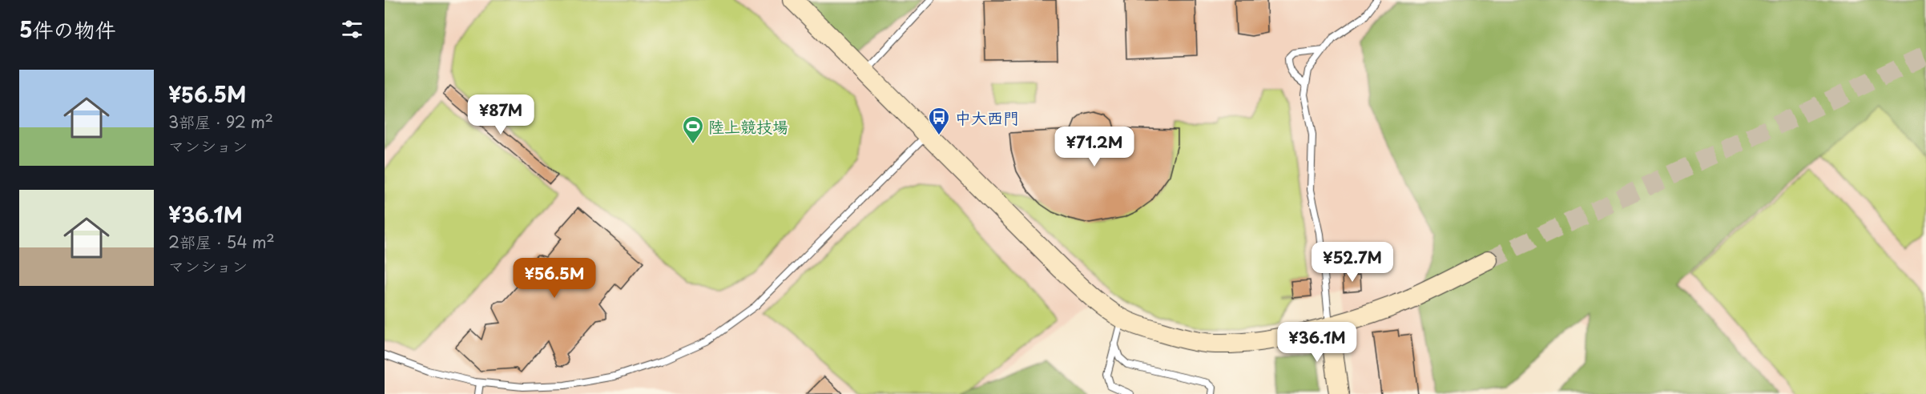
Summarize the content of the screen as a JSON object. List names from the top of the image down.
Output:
{
  "places": {
    "bus stop": ["中大西門"],
    "sports": ["陸上競技場"]
  },
  "page": {
    "heading": "5件の物件",
    "list": [
      {
        "name": "¥56.5M",
        "note": "3部屋 · 92 m² · マンション"
      },
      {
        "name": "¥36.1M",
        "note": "2部屋 · 54 m² · マンション"
      }
    ],
    "price": [
      "¥87M",
      "¥71.2M",
      "¥52.7M",
      "¥56.5M",
      "¥36.1M"
    ]
  }
}
